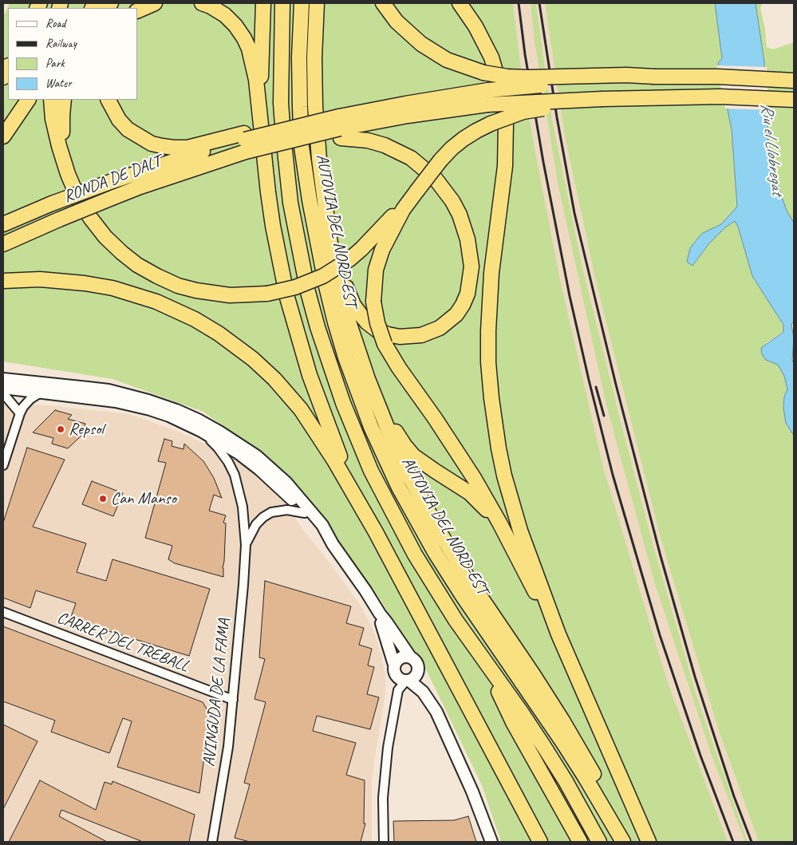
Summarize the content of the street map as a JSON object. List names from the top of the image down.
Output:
{
  "streets": {
    "highway": ["RONDA DE DALT", "AUTOVIA DEL NORD-EST"],
    "street": ["CARRER DEL TREBALL", "AVINGUDA DE LA FAMA"]
  },
  "crossings": [
    ["CARRER DEL TREBALL", "AVINGUDA DE LA FAMA"]
  ],
  "water": ["Riu el Llobregat"],
  "places": ["Repsol", "Can Manso"],
  "legend": [
    "Road",
    "Railway",
    "Park",
    "Water"
  ]
}
